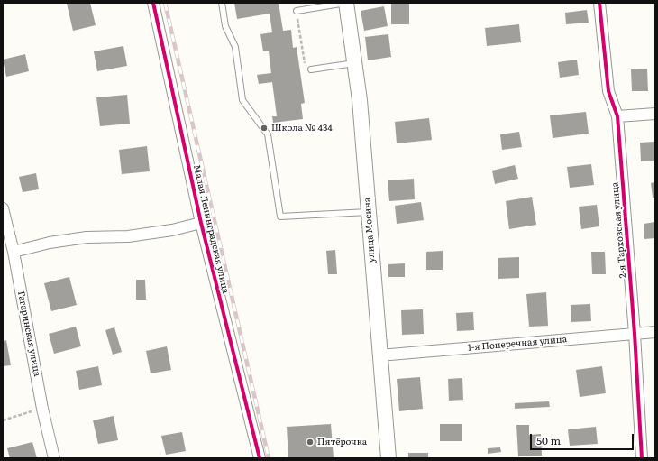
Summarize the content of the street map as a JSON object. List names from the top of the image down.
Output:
{
  "streets": {
    "street": [
      "Малая Ленинградская улица",
      "улица Мосина",
      "2-я Тарховская улица",
      "Гагаринская улица",
      "1-я Поперечная улица"
    ]
  },
  "crossings": [
    ["улица Мосина", "1-я Поперечная улица"],
    ["2-я Тарховская улица", "1-я Поперечная улица"]
  ],
  "places": ["Школа № 434", "Пятёрочка"],
  "scale_bar": "50 m"
}
